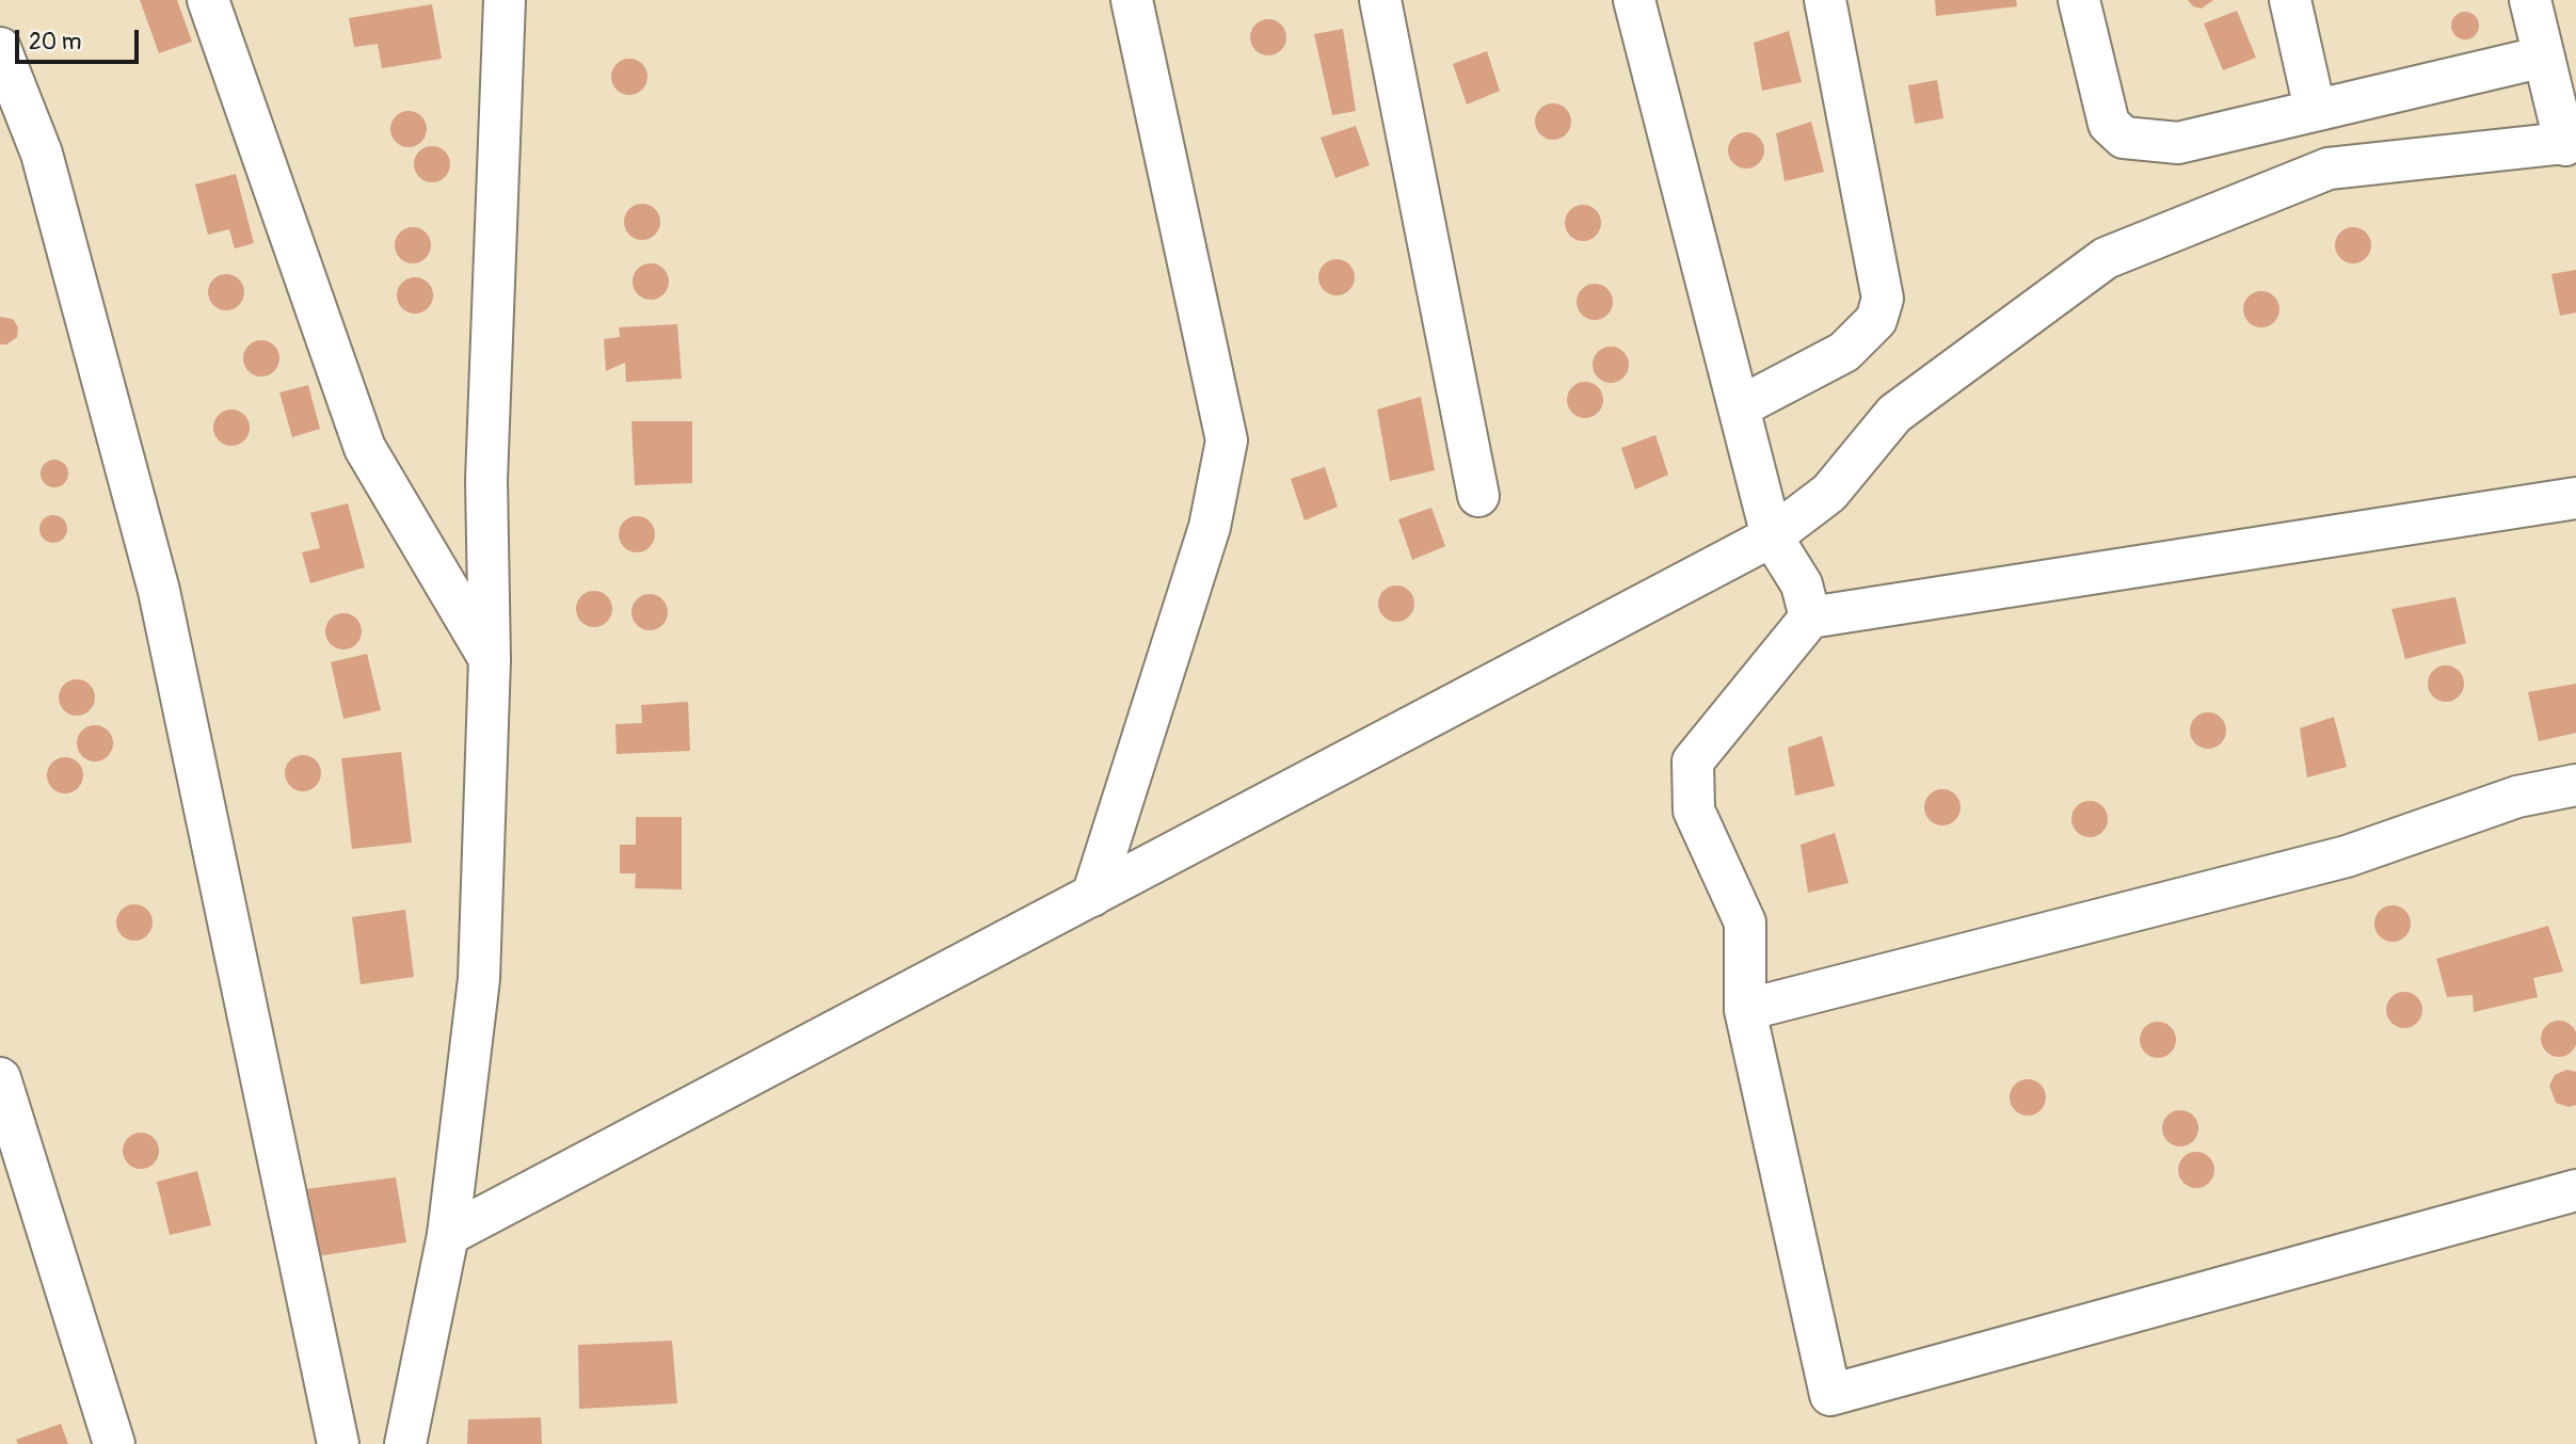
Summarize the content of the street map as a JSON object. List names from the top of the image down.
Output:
{
  "scale_bar": "20 m"
}
